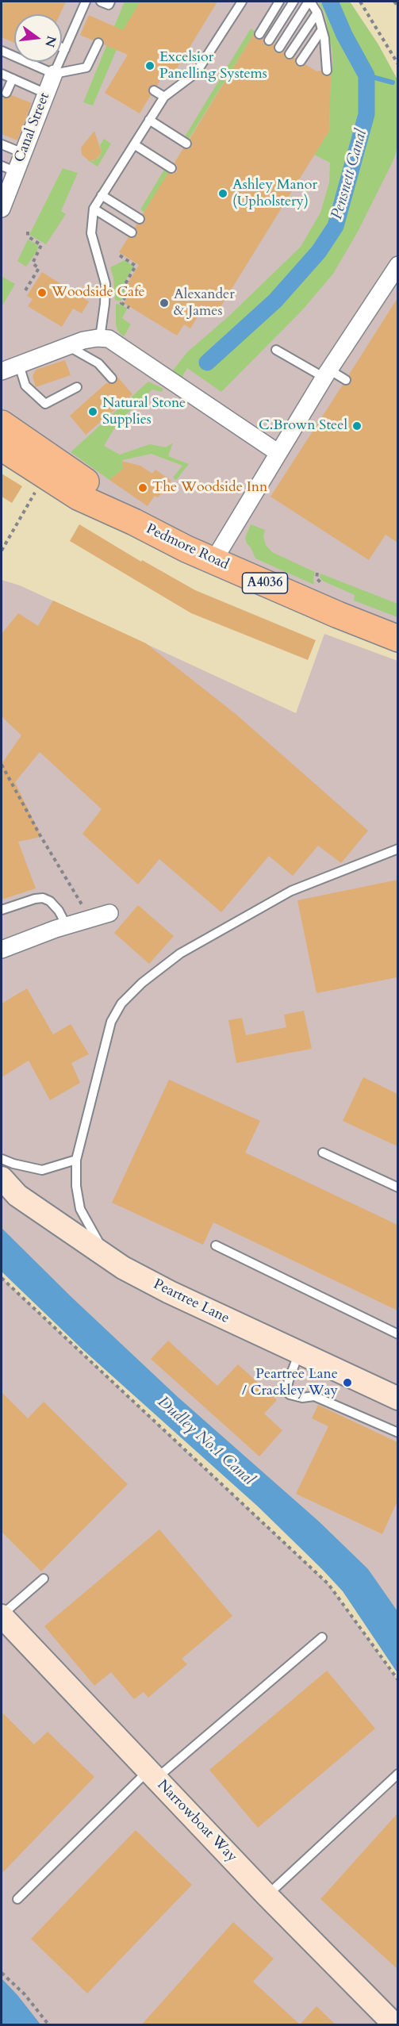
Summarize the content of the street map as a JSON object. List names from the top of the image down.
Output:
{
  "streets": {
    "highway": ["Pedmore Road", "A4036"],
    "street": ["Canal Street", "Peartree Lane", "Narrowboat Way"]
  },
  "water": ["Pensnett Canal", "Dudley No.1 Canal"],
  "places": [
    "Excelsior Panelling Systems",
    "Ashley Manor (Upholstery)",
    "Woodside Cafe",
    "Alexander & James",
    "Natural Stone Supplies",
    "C.Brown Steel",
    "The Woodside Inn",
    "Peartree Lane / Crackley Way"
  ],
  "north": "right"
}
